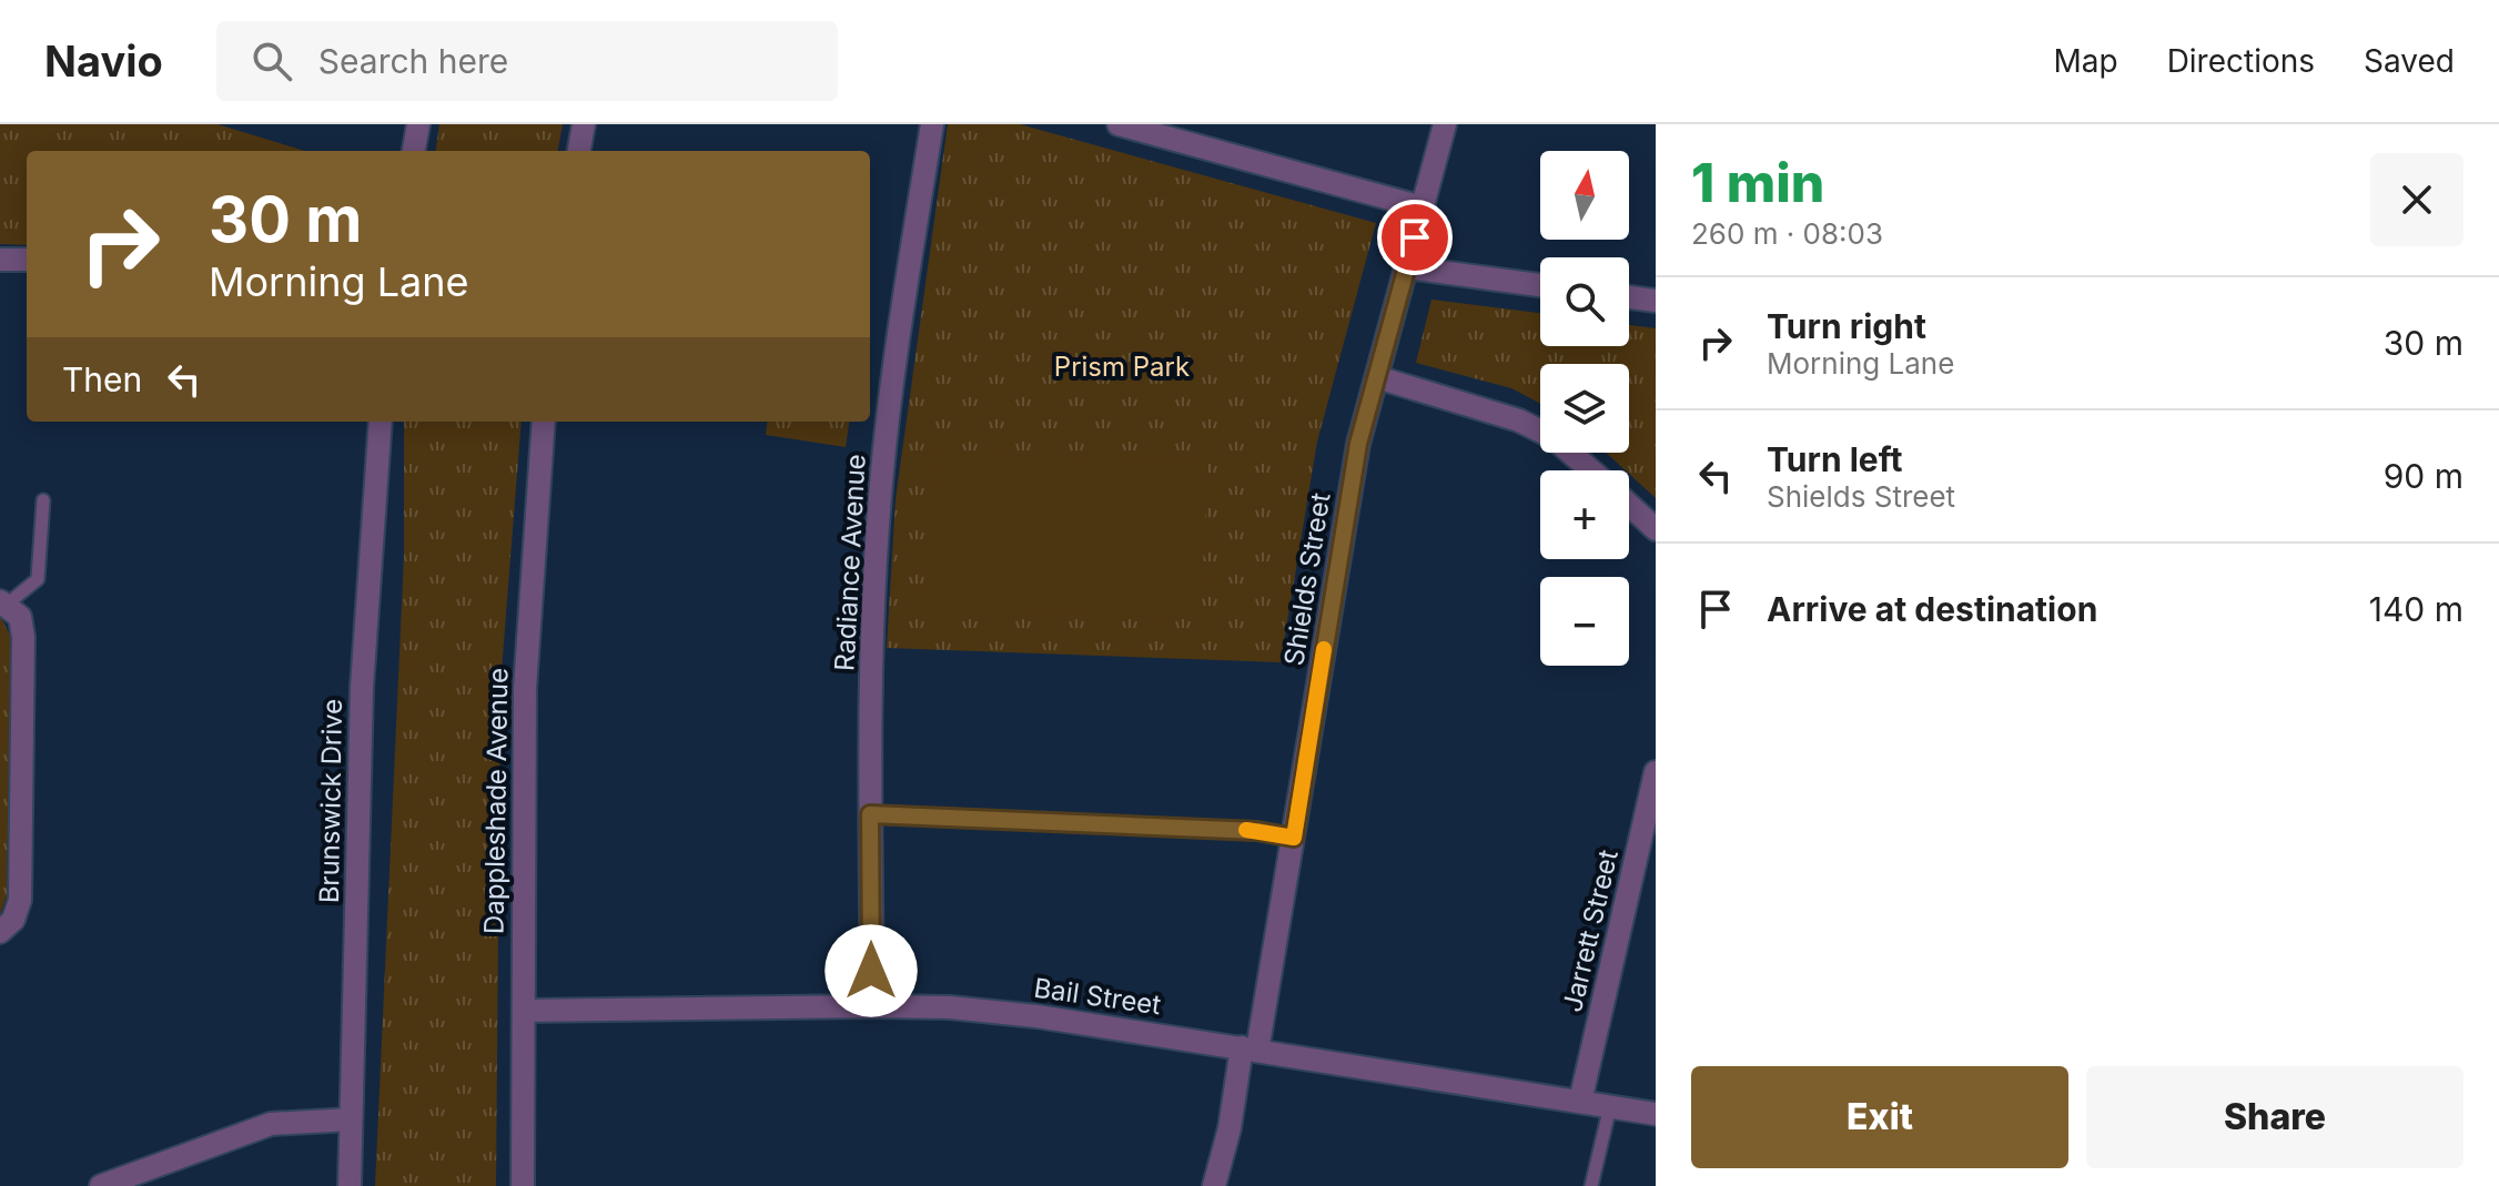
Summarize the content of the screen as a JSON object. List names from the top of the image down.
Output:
{
  "streets": {
    "street": [
      "Radiance Avenue",
      "Shields Street",
      "Brunswick Drive",
      "Dappleshade Avenue",
      "Jarrett Street",
      "Bail Street"
    ]
  },
  "crossings": [
    ["Radiance Avenue", "Bail Street"],
    ["Shields Street", "Bail Street"],
    ["Dappleshade Avenue", "Bail Street"],
    ["Jarrett Street", "Bail Street"]
  ],
  "parks": ["Prism Park"],
  "north": "top",
  "page": {
    "header": "Navio",
    "search": "Search here",
    "nav": ["Map", "Directions", "Saved"],
    "heading": ["1 min", "260 m · 08:03"],
    "map_buttons": ["+", "−"],
    "turn": ["30 m", "Morning Lane"],
    "list": [
      {
        "name": "Turn right",
        "note": "Morning Lane",
        "value": "30 m"
      },
      {
        "name": "Turn left",
        "note": "Shields Street",
        "value": "90 m"
      },
      {
        "name": "Arrive at destination",
        "value": "140 m"
      }
    ],
    "then": "Then",
    "buttons": ["Exit", "Share"]
  }
}
